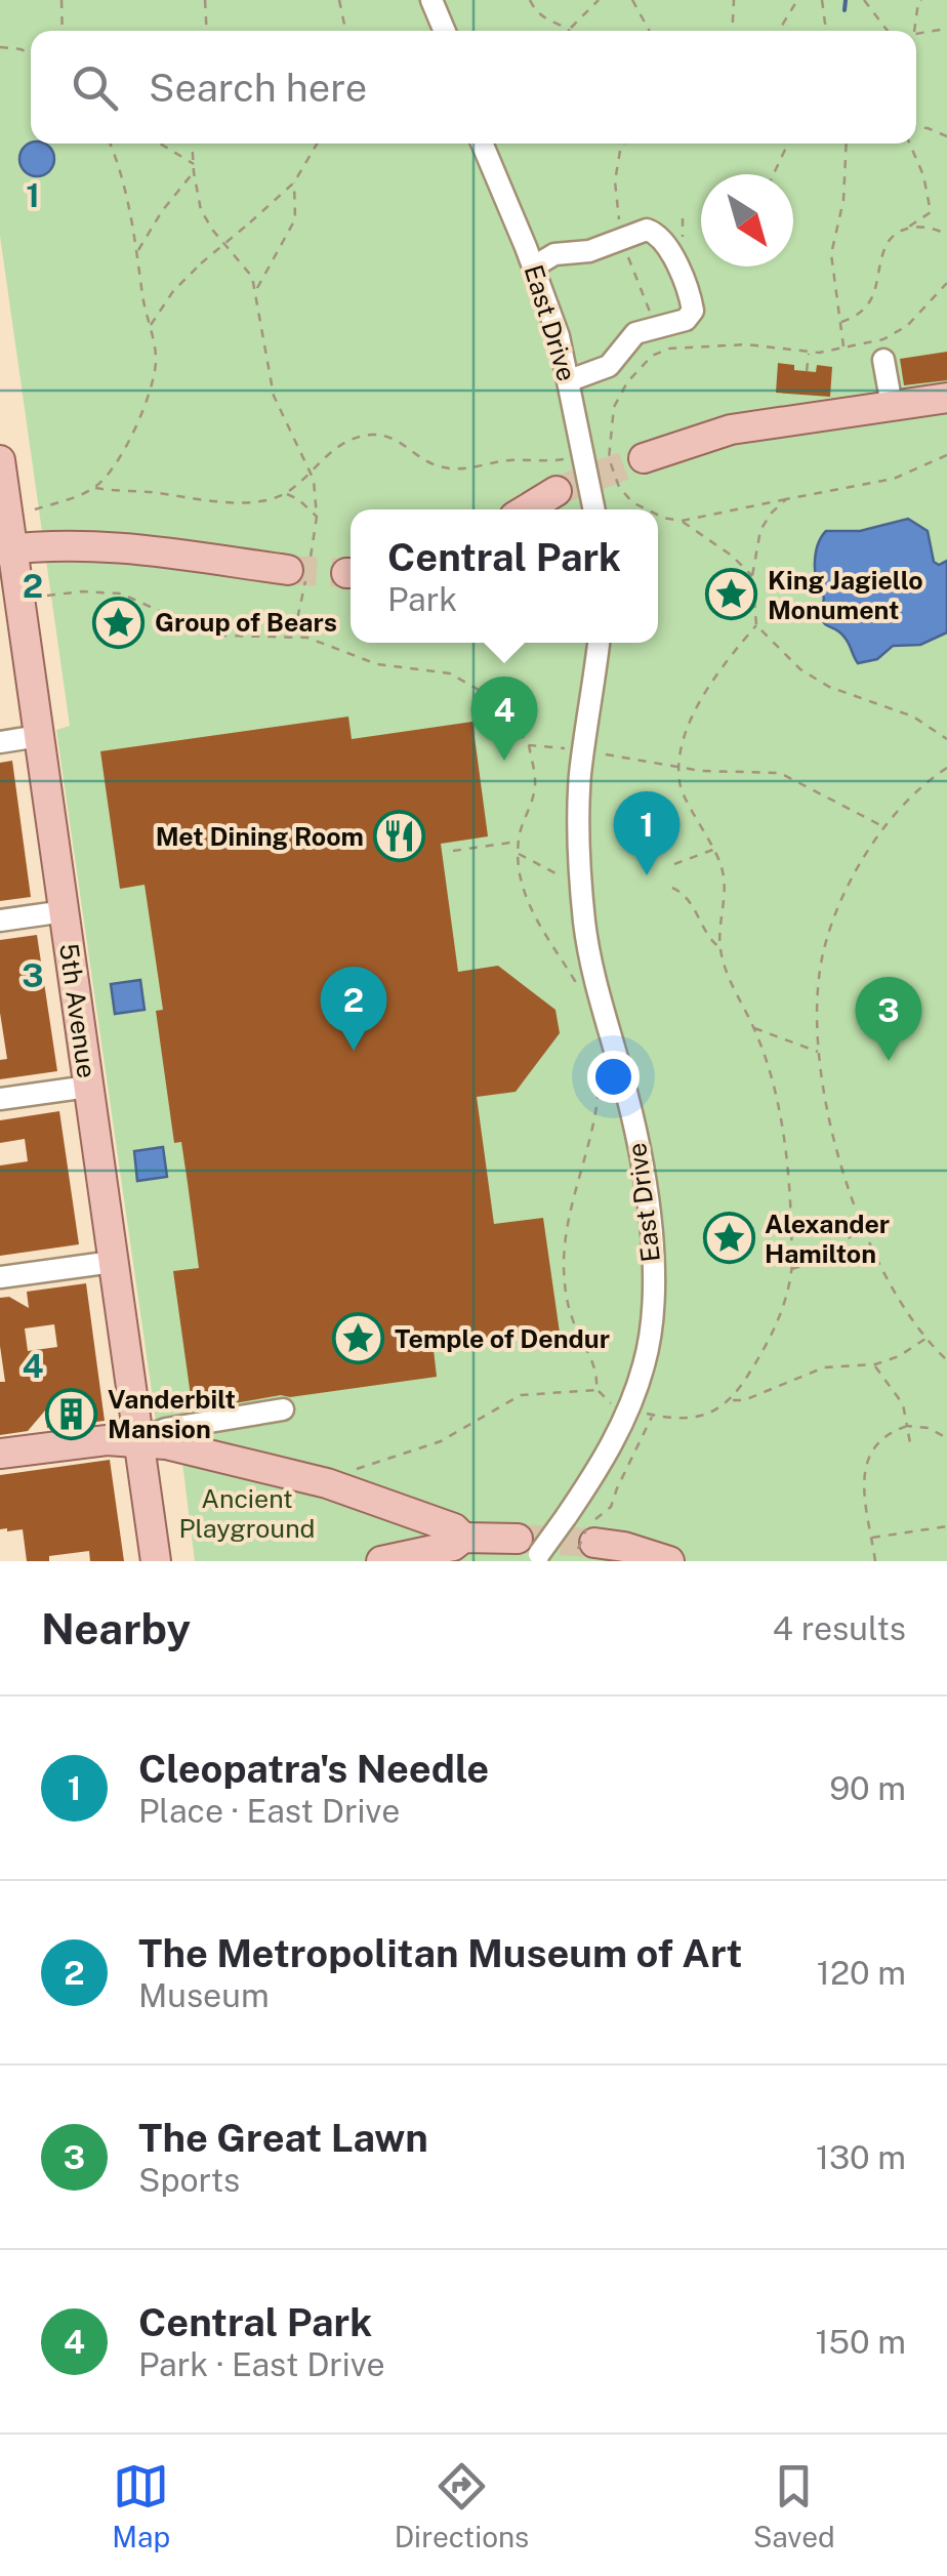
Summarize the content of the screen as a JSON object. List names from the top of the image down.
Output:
{
  "streets": {
    "main road": ["5th Avenue"],
    "street": ["East Drive"]
  },
  "parks": ["Ancient Playground"],
  "places": {
    "place": [
      "King Jagiello Monument",
      "Group of Bears",
      "Alexander Hamilton",
      "Temple of Dendur"
    ],
    "restaurant": ["Met Dining Room"],
    "building": ["Vanderbilt Mansion"]
  },
  "north": "bottom right",
  "page": {
    "search": "Search here",
    "popup": ["Central Park", "Park"],
    "pins": [
      "4",
      "1",
      "2",
      "3"
    ],
    "heading": ["Nearby", "4 results"],
    "list": [
      {
        "mark": "1",
        "name": "Cleopatra's Needle",
        "note": "Place · East Drive",
        "value": "90 m"
      },
      {
        "mark": "2",
        "name": "The Metropolitan Museum of Art",
        "note": "Museum",
        "value": "120 m"
      },
      {
        "mark": "3",
        "name": "The Great Lawn",
        "note": "Sports",
        "value": "130 m"
      },
      {
        "mark": "4",
        "name": "Central Park",
        "note": "Park · East Drive",
        "value": "150 m"
      }
    ],
    "nav": ["Map", "Directions", "Saved"]
  },
  "grid": {
    "rows": [
      "1",
      "2",
      "3",
      "4"
    ]
  }
}
